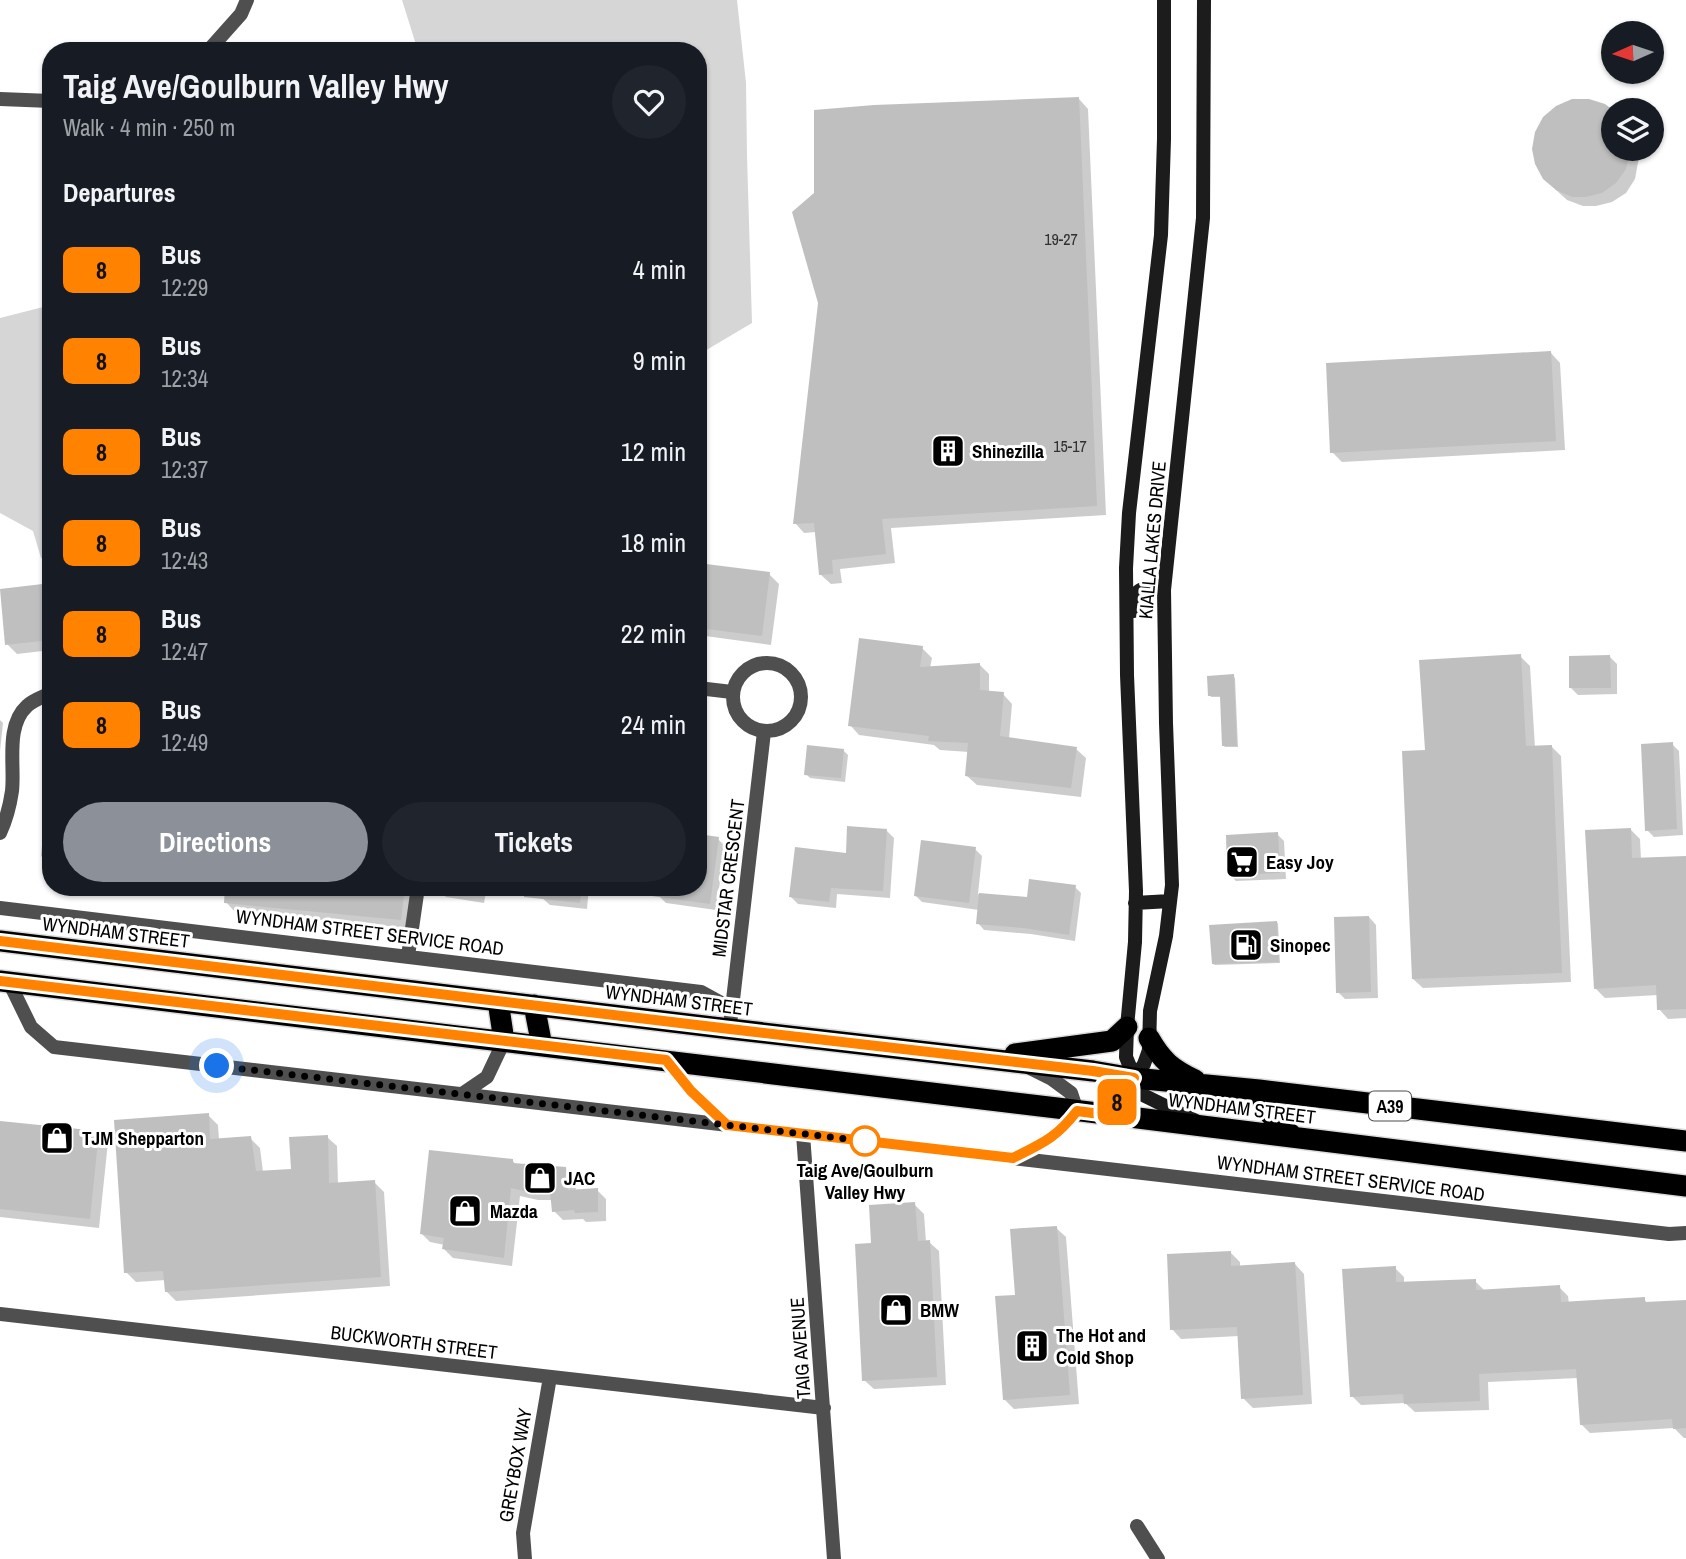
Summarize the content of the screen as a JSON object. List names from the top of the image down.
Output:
{
  "streets": {
    "highway": ["WYNDHAM STREET", "A39"],
    "street": [
      "KIALLA LAKES DRIVE",
      "MIDSTAR CRESCENT",
      "WYNDHAM STREET SERVICE ROAD",
      "BUCKWORTH STREET",
      "TAIG AVENUE",
      "GREYBOX WAY"
    ]
  },
  "crossings": [
    ["KIALLA LAKES DRIVE", "WYNDHAM STREET"],
    ["MIDSTAR CRESCENT", "WYNDHAM STREET"],
    ["MIDSTAR CRESCENT", "WYNDHAM STREET SERVICE ROAD"],
    ["WYNDHAM STREET", "WYNDHAM STREET SERVICE ROAD"],
    ["WYNDHAM STREET SERVICE ROAD", "TAIG AVENUE"],
    ["BUCKWORTH STREET", "TAIG AVENUE"],
    ["BUCKWORTH STREET", "GREYBOX WAY"]
  ],
  "places": {
    "building": ["Shinezilla", "The Hot and Cold Shop"],
    "supermarket": ["Easy Joy"],
    "fuel station": ["Sinopec"],
    "shop": [
      "TJM Shepparton",
      "JAC",
      "Mazda",
      "BMW"
    ],
    "other": ["Taig Ave/Goulburn Valley Hwy"]
  },
  "lines": ["bus line 8"],
  "house_numbers": ["19-27", "15-17"],
  "north": "left",
  "page": {
    "on_map": "8",
    "heading": [
      ["Taig Ave/Goulburn Valley Hwy", "Walk · 4 min · 250 m"],
      "Departures"
    ],
    "list": [
      {
        "mark": "8",
        "name": "Bus",
        "note": "12:29",
        "value": "4 min"
      },
      {
        "mark": "8",
        "name": "Bus",
        "note": "12:34",
        "value": "9 min"
      },
      {
        "mark": "8",
        "name": "Bus",
        "note": "12:37",
        "value": "12 min"
      },
      {
        "mark": "8",
        "name": "Bus",
        "note": "12:43",
        "value": "18 min"
      },
      {
        "mark": "8",
        "name": "Bus",
        "note": "12:47",
        "value": "22 min"
      },
      {
        "mark": "8",
        "name": "Bus",
        "note": "12:49",
        "value": "24 min"
      }
    ],
    "buttons": ["Directions", "Tickets"]
  }
}
